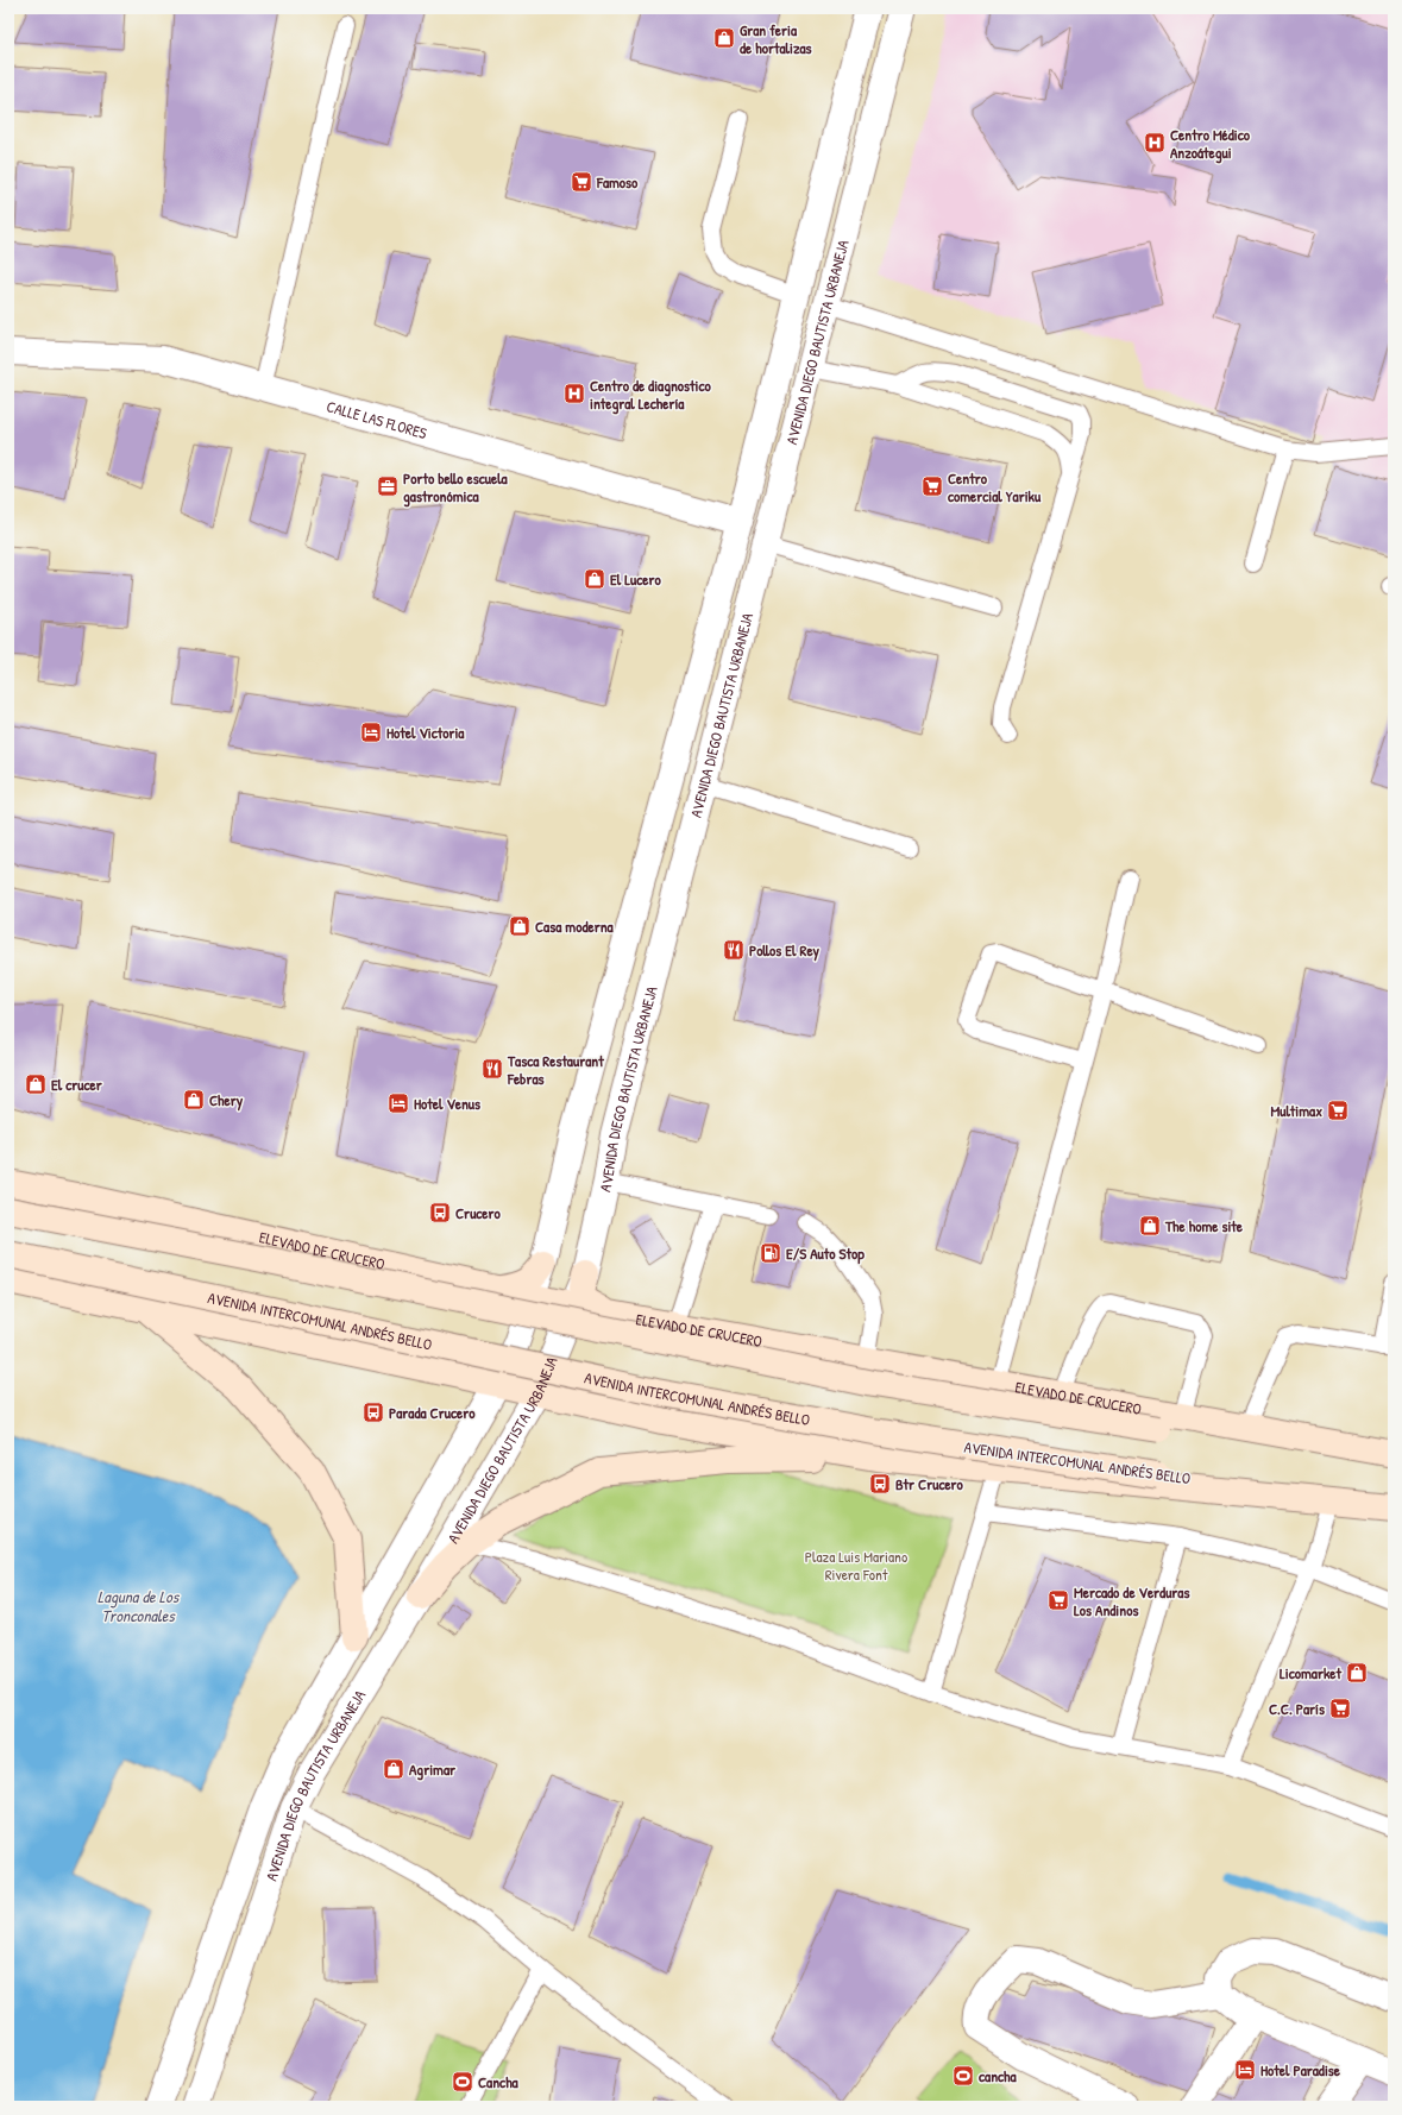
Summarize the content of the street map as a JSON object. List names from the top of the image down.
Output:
{
  "streets": {
    "main road": ["ELEVADO DE CRUCERO", "AVENIDA INTERCOMUNAL ANDRÉS BELLO"],
    "street": ["AVENIDA DIEGO BAUTISTA URBANEJA", "CALLE LAS FLORES"]
  },
  "crossings": [
    ["AVENIDA DIEGO BAUTISTA URBANEJA", "CALLE LAS FLORES"],
    ["AVENIDA DIEGO BAUTISTA URBANEJA", "ELEVADO DE CRUCERO"]
  ],
  "water": ["Laguna de Los Tronconales"],
  "parks": ["Plaza Luis Mariano Rivera Font"],
  "places": {
    "shop": [
      "Gran feria de hortalizas",
      "El Lucero",
      "Casa moderna",
      "El crucer",
      "Chery",
      "The home site",
      "Licomarket",
      "Agrimar"
    ],
    "hospital": ["Centro Médico Anzoátegui", "Centro de diagnostico integral Lechería"],
    "supermarket": [
      "Famoso",
      "Centro comercial Yariku",
      "Multimax",
      "Mercado de Verduras Los Andinos",
      "C.C. París"
    ],
    "office": ["Porto bello escuela gastronómica"],
    "hotel": ["Hotel Victoria", "Hotel Venus", "Hotel Paradise"],
    "restaurant": ["Pollos El Rey", "Tasca Restaurant Febras"],
    "bus stop": ["Crucero", "Parada Crucero", "Btr Crucero"],
    "fuel station": ["E/S Auto Stop"],
    "sports": ["cancha", "Cancha"]
  }
}
